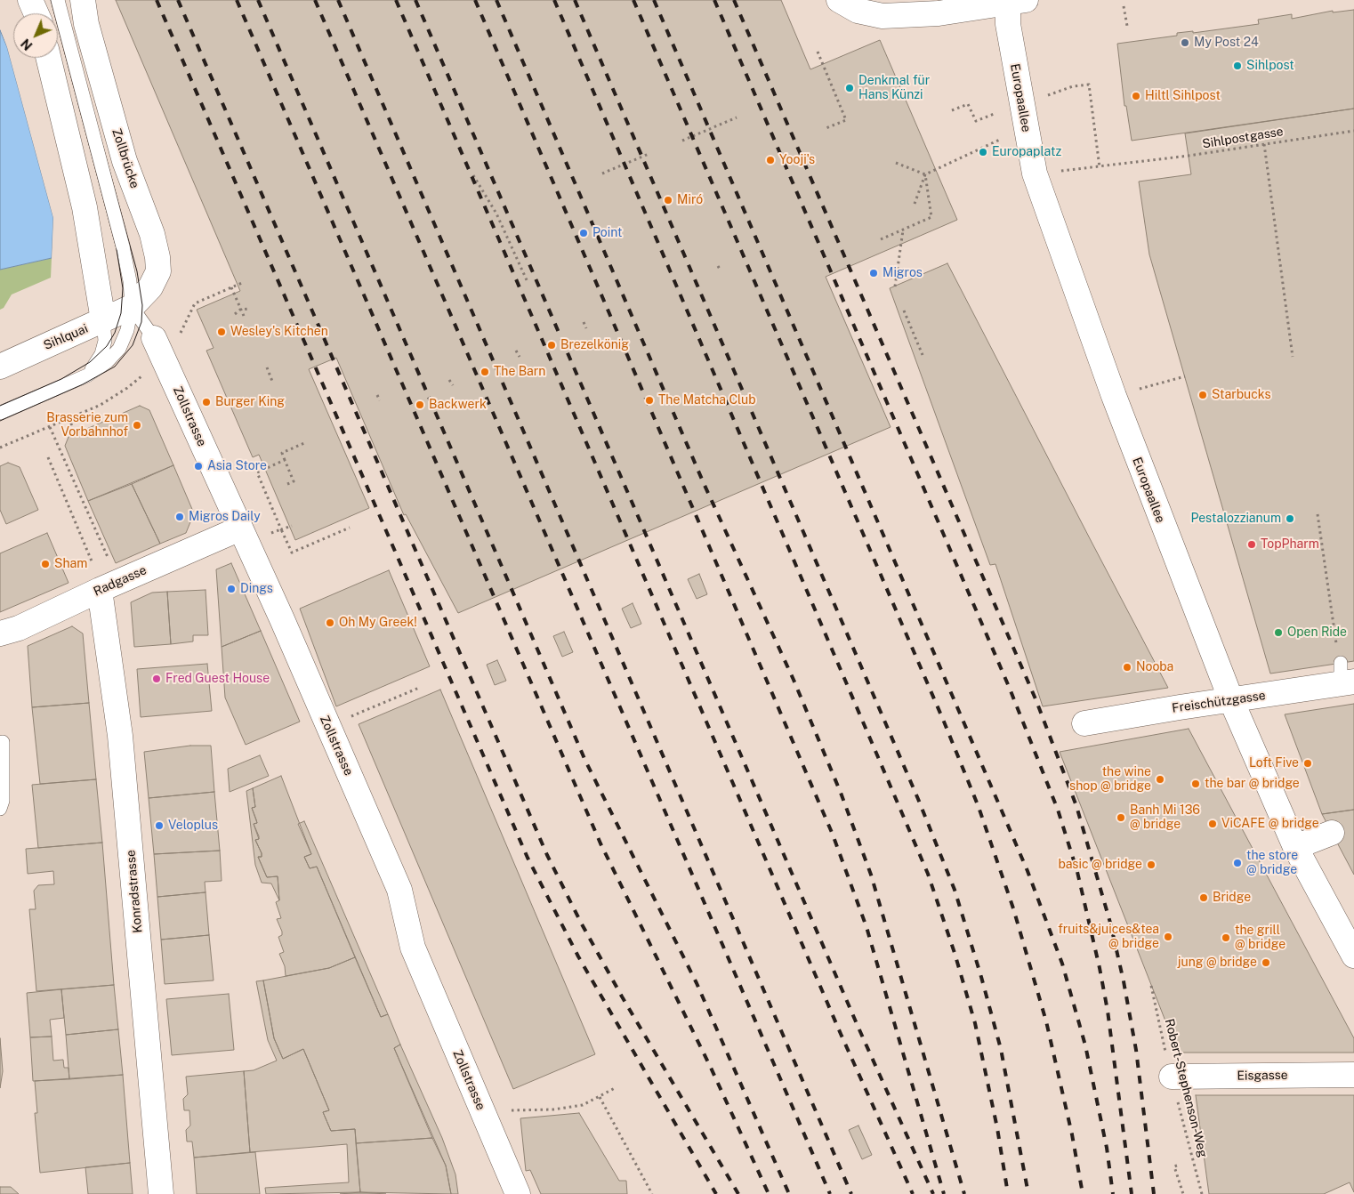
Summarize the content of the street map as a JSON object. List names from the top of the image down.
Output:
{
  "streets": {
    "street": [
      "Europaallee",
      "Zollbrücke",
      "Sihlquai",
      "Zollstrasse",
      "Radgasse",
      "Freischützgasse",
      "Konradstrasse",
      "Eisgasse"
    ],
    "path": ["Sihlpostgasse", "Robert-Stephenson-Weg"]
  },
  "crossings": [
    ["Europaallee", "Freischützgasse"],
    ["Zollbrücke", "Sihlquai"],
    ["Zollbrücke", "Zollstrasse"],
    ["Sihlquai", "Zollstrasse"],
    ["Zollstrasse", "Radgasse"],
    ["Radgasse", "Konradstrasse"],
    ["Eisgasse", "Robert-Stephenson-Weg"]
  ],
  "places": [
    "My Post 24",
    "Sihlpost",
    "Denkmal für Hans Künzi",
    "Hiltl Sihlpost",
    "Europaplatz",
    "Yooji's",
    "Miró",
    "Point",
    "Migros",
    "Wesley's Kitchen",
    "Brezelkönig",
    "The Barn",
    "Starbucks",
    "The Matcha Club",
    "Burger King",
    "Backwerk",
    "Brasserie zum Vorbahnhof",
    "Asia Store",
    "Migros Daily",
    "Pestalozzianum",
    "TopPharm",
    "Sham",
    "Dings",
    "Oh My Greek!",
    "Open Ride",
    "Nooba",
    "Fred Guest House",
    "Loft Five",
    "the wine shop @ bridge",
    "the bar @ bridge",
    "Banh Mi 136 @ bridge",
    "ViCAFE @ bridge",
    "Veloplus",
    "the store @ bridge",
    "basic @ bridge",
    "Bridge",
    "fruits&juices&tea @ bridge",
    "the grill @ bridge",
    "jung @ bridge"
  ],
  "north": "bottom left"
}
